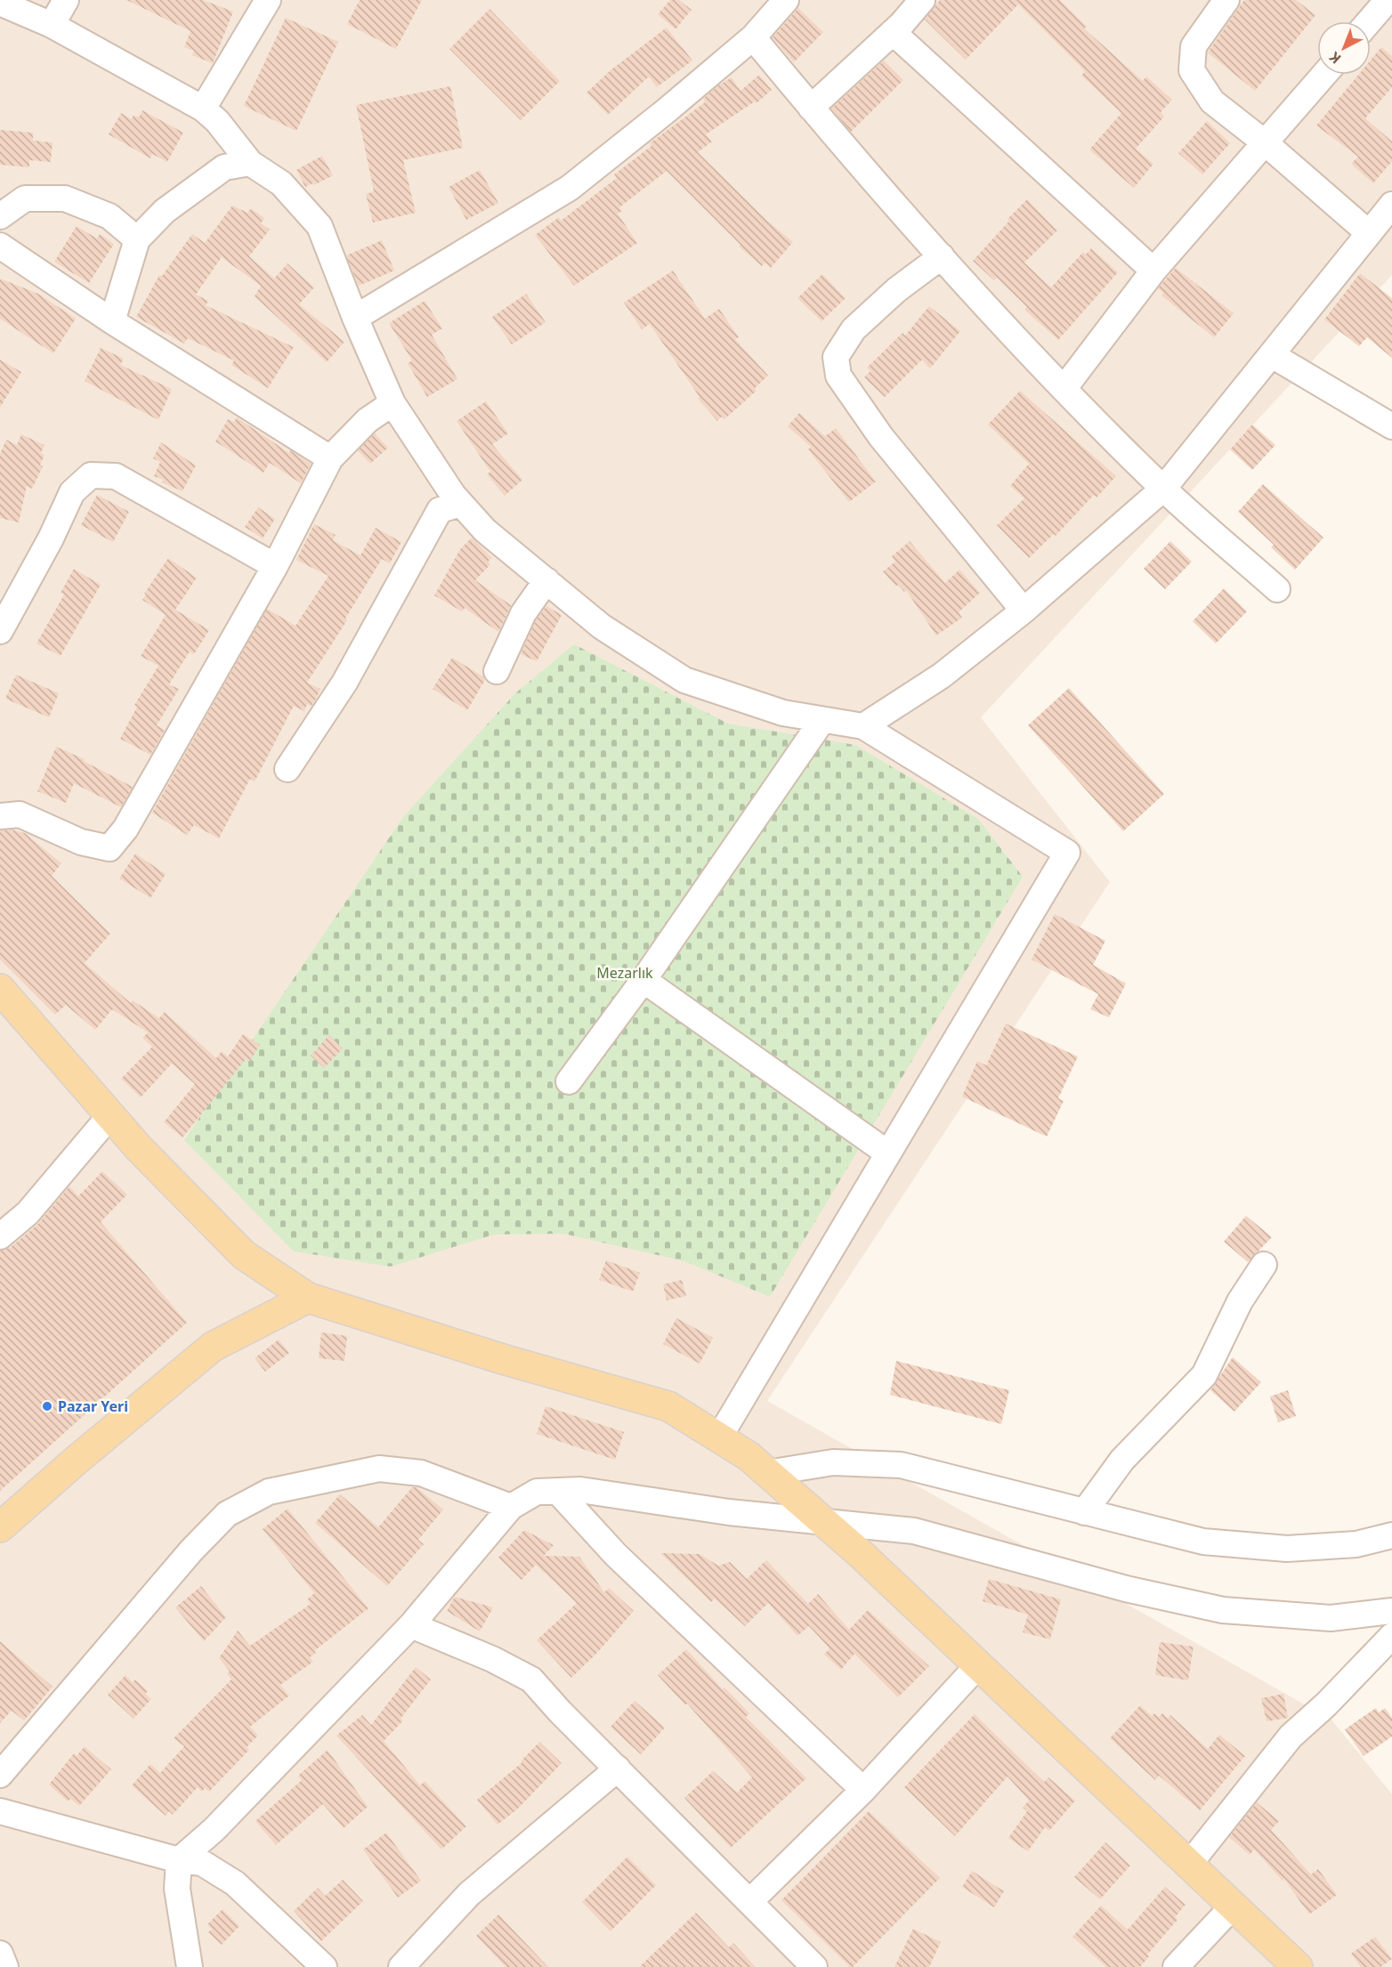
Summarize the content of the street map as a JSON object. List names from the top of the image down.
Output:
{
  "parks": ["Mezarlık"],
  "places": ["Pazar Yeri"],
  "north": "bottom left"
}
